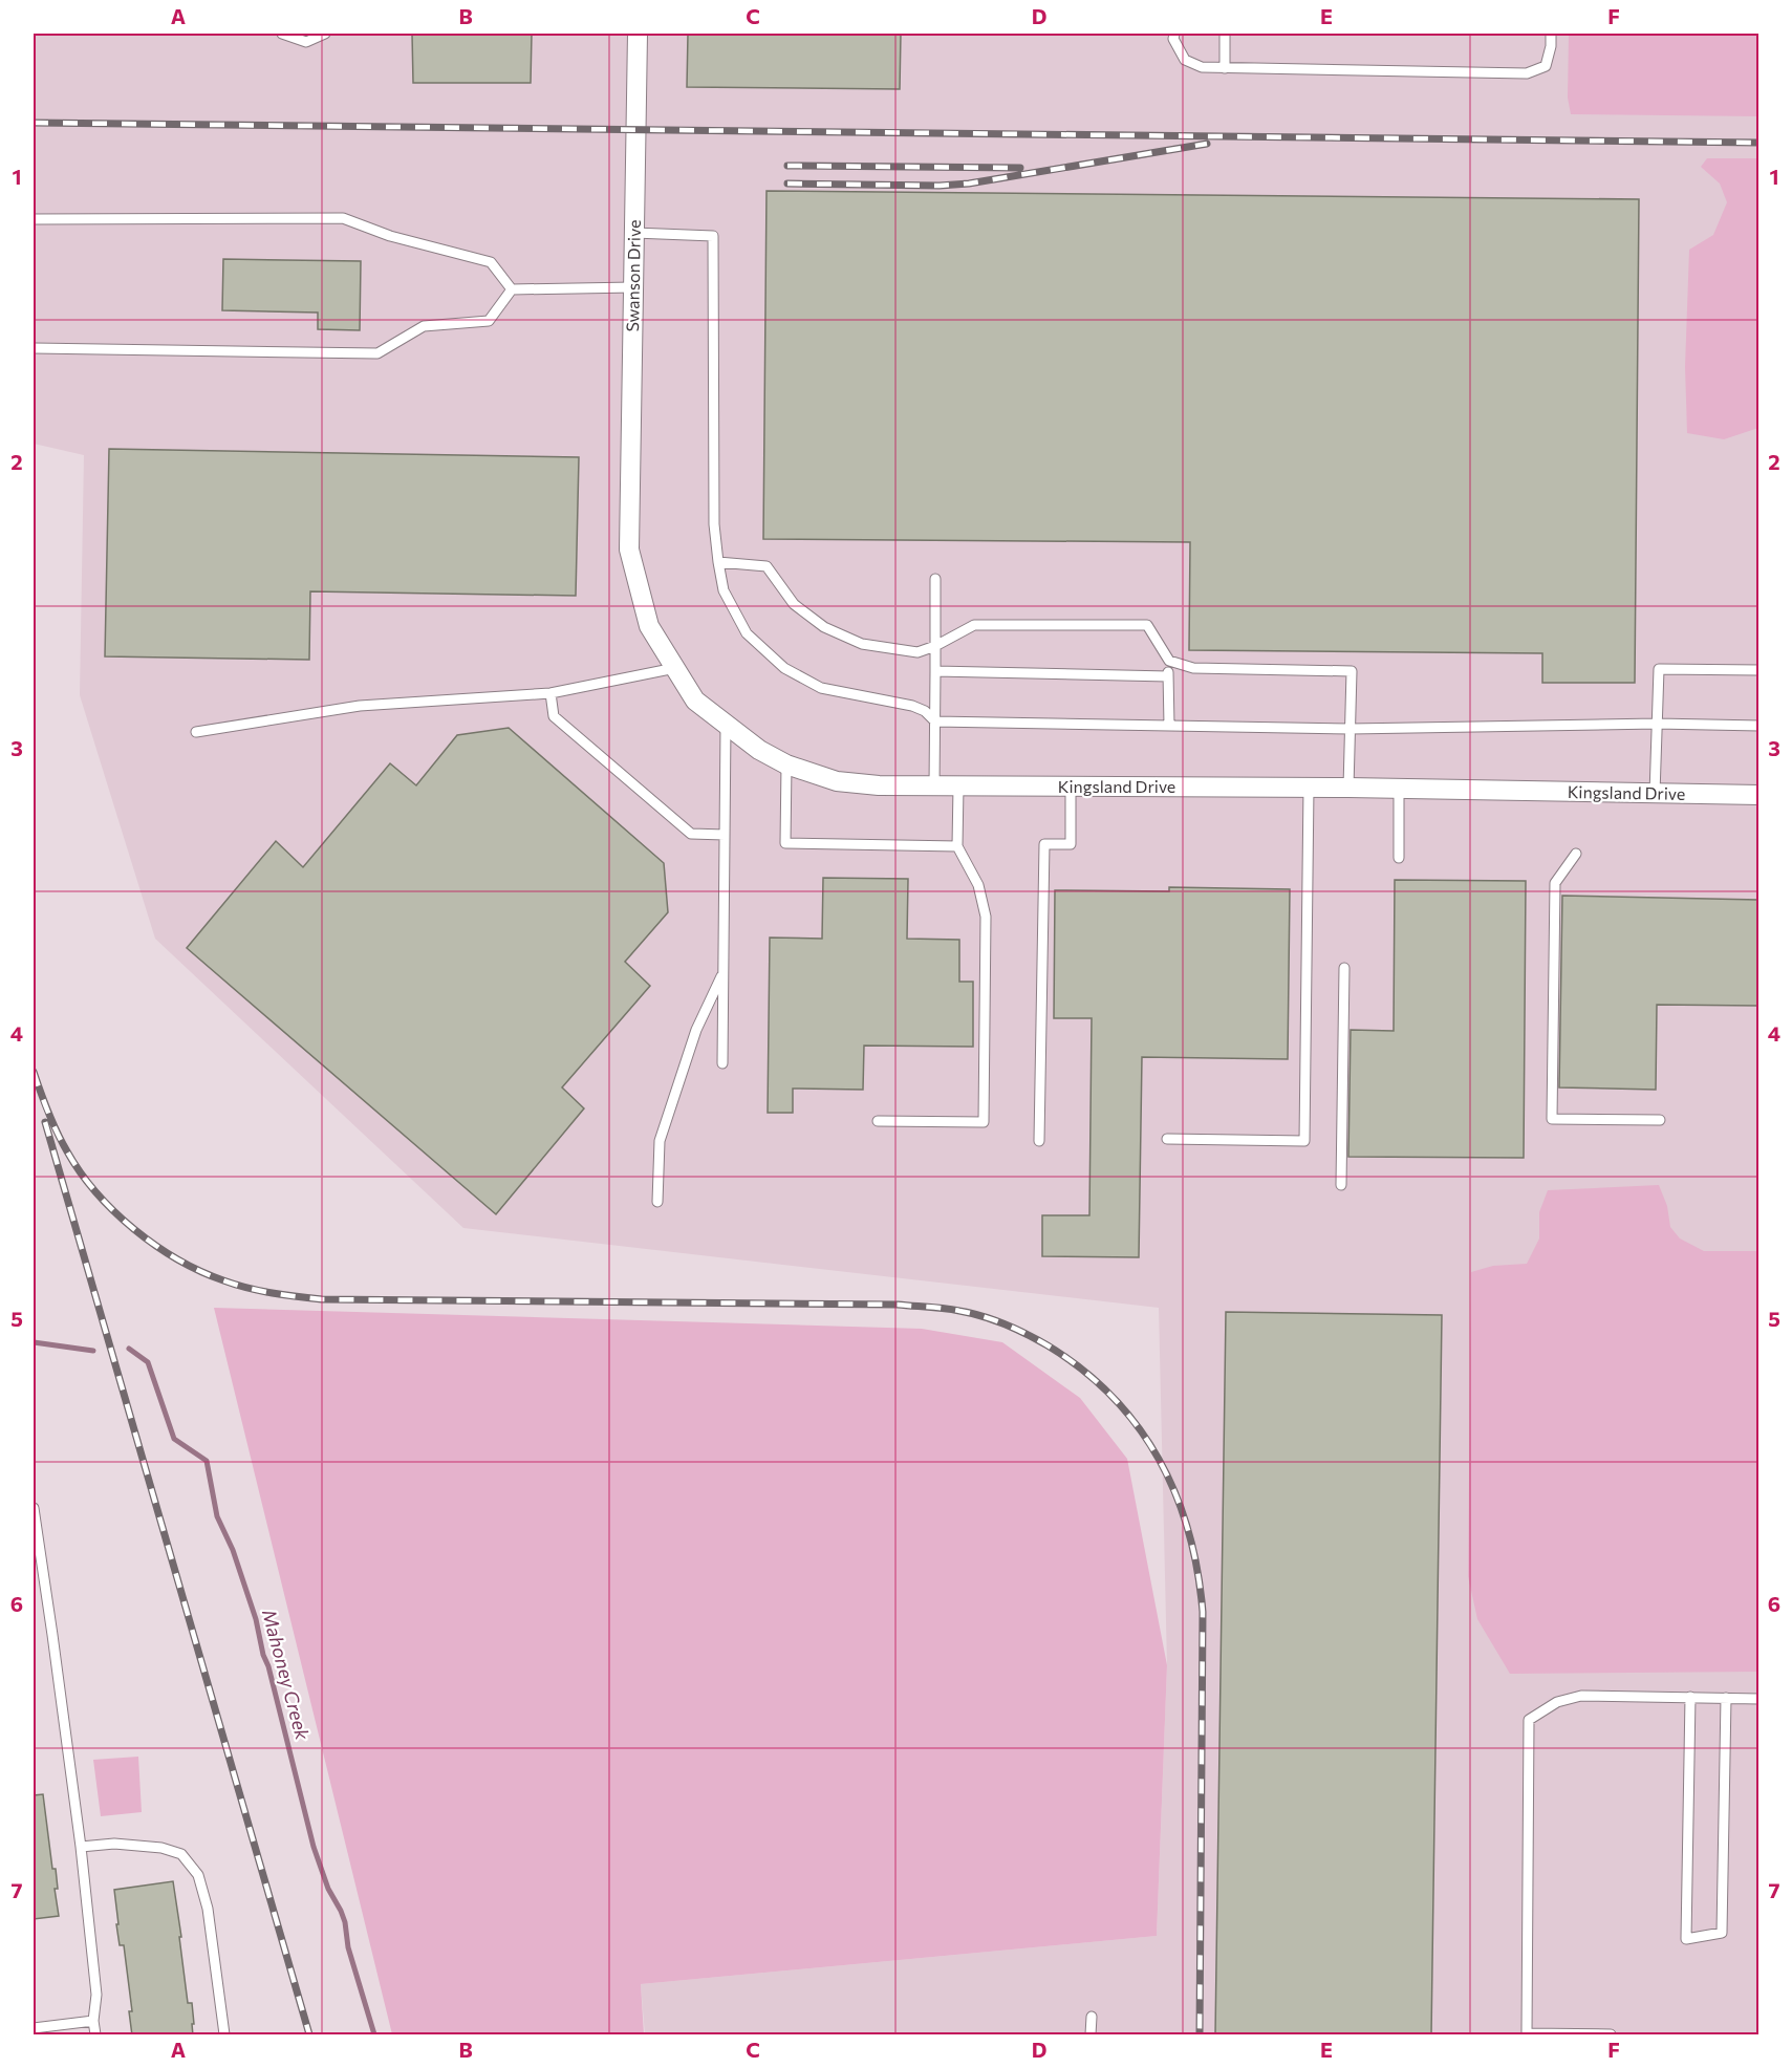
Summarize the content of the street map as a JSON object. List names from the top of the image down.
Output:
{
  "streets": {
    "street": ["Swanson Drive", "Kingsland Drive"]
  },
  "crossings": [
    ["Swanson Drive", "Kingsland Drive"]
  ],
  "water": ["Mahoney Creek"],
  "grid": {
    "columns": [
      "A",
      "B",
      "C",
      "D",
      "E",
      "F"
    ],
    "rows": [
      "1",
      "2",
      "3",
      "4",
      "5",
      "6",
      "7"
    ]
  }
}
